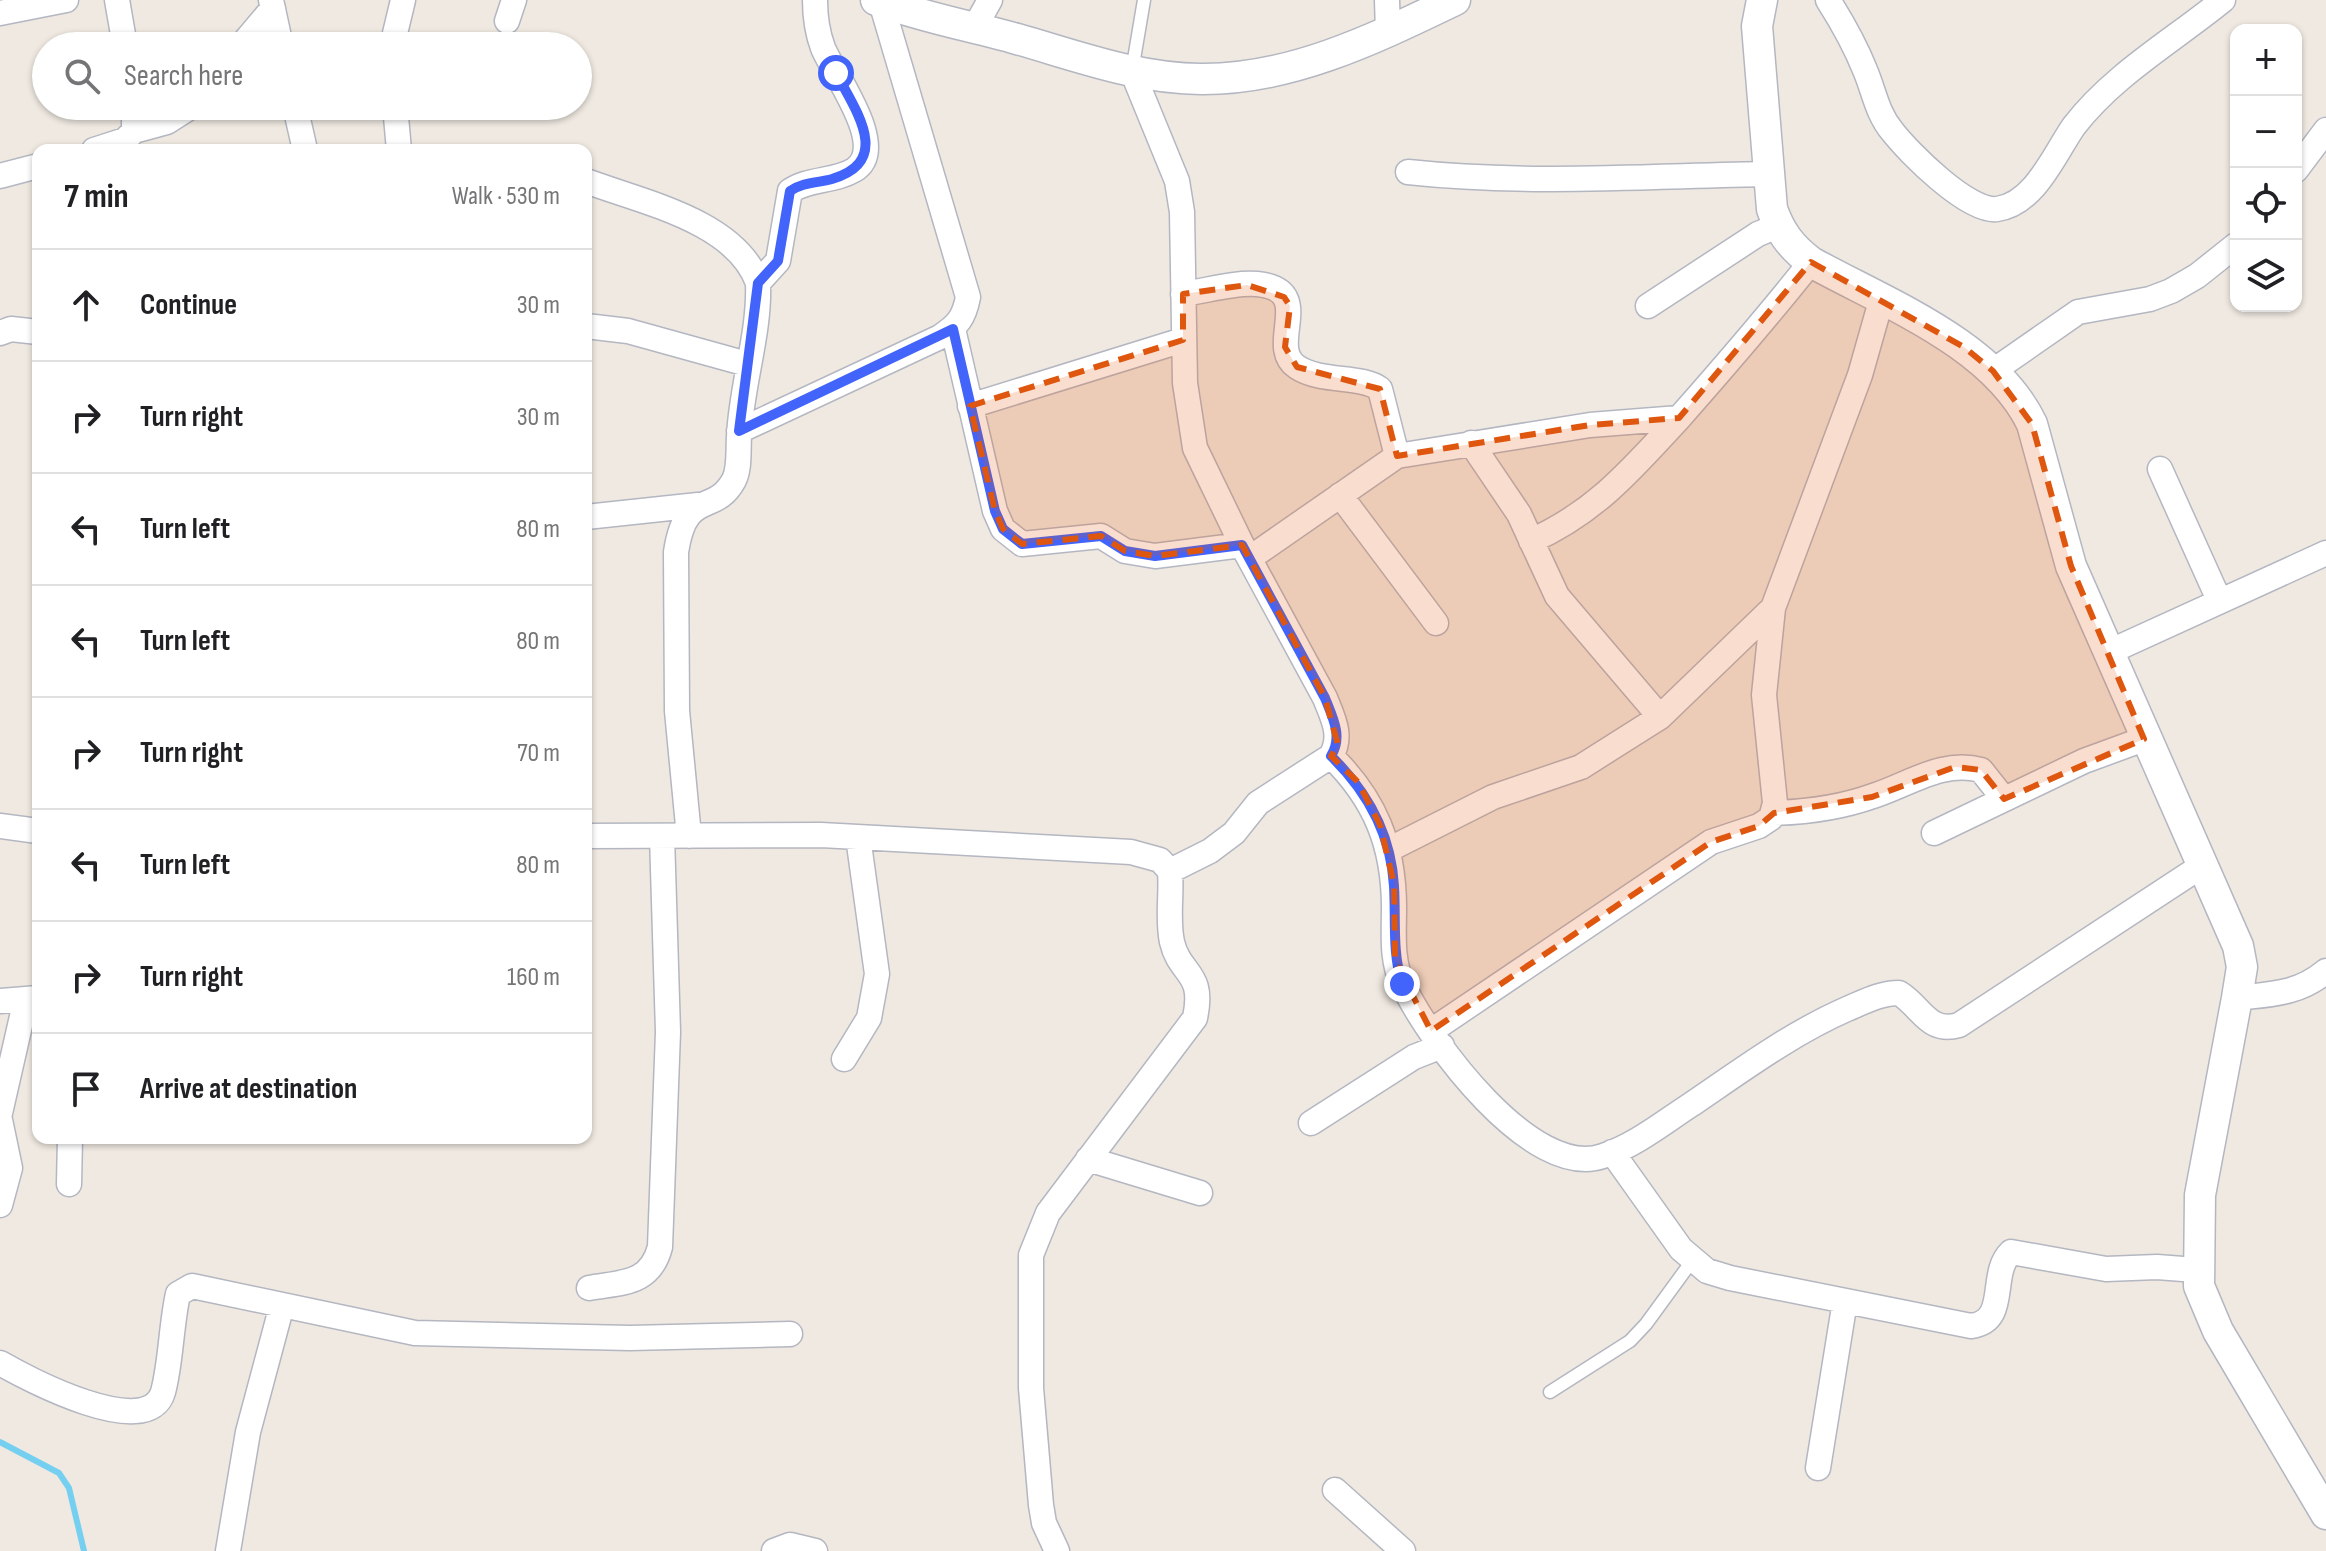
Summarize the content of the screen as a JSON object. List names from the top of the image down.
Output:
{
  "page": {
    "map_buttons": ["+", "−"],
    "search": "Search here",
    "heading": ["7 min", "Walk · 530 m"],
    "list": [
      ["Continue", "30 m"],
      ["Turn right", "30 m"],
      ["Turn left", "80 m"],
      ["Turn left", "80 m"],
      ["Turn right", "70 m"],
      ["Turn left", "80 m"],
      ["Turn right", "160 m"],
      "Arrive at destination"
    ]
  }
}
